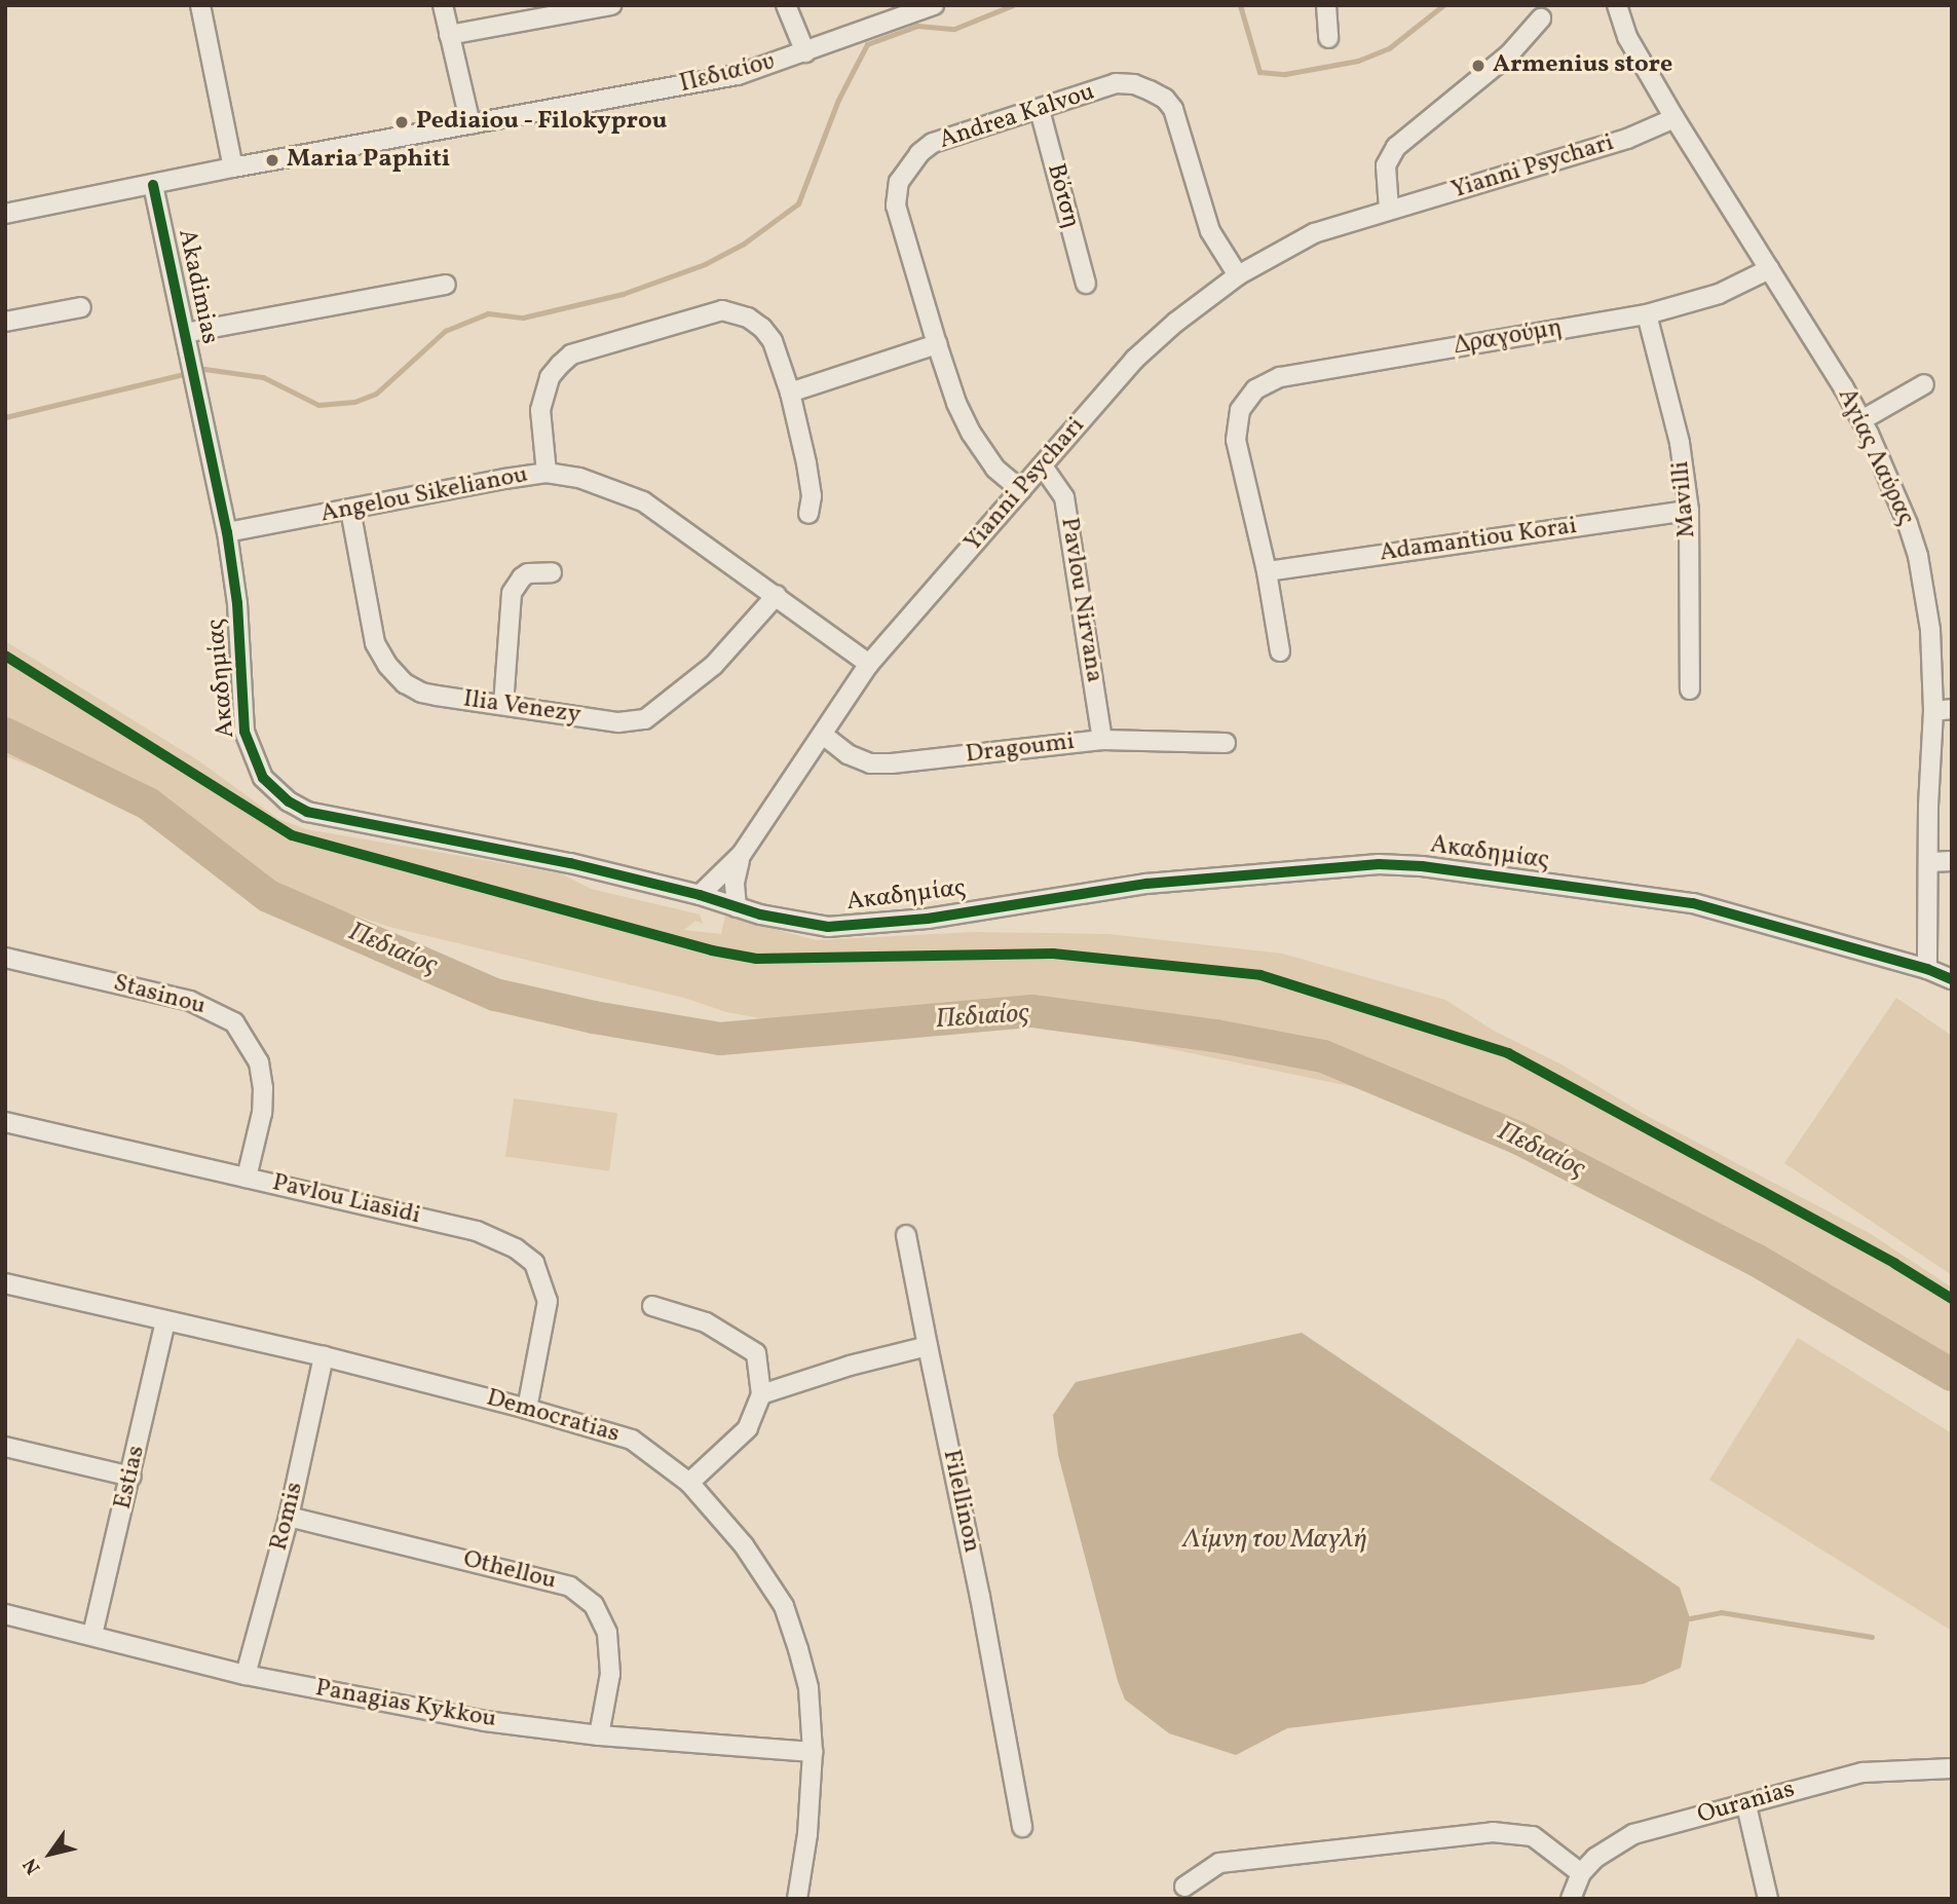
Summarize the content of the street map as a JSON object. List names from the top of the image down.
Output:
{
  "streets": {
    "street": [
      "Πεδιαίου",
      "Andrea Kalvou",
      "Yianni Psychari",
      "Βότση",
      "Akadimias",
      "Δραγούμη",
      "Αγίας Λαύρας",
      "Angelou Sikelianou",
      "Mavilli",
      "Adamantiou Korai",
      "Pavlou Nirvana",
      "Ακαδημίας",
      "Ilia Venezy",
      "Dragoumi",
      "Stasinou",
      "Pavlou Liasidi",
      "Democratias",
      "Estias",
      "Filellinon",
      "Romis",
      "Othellou",
      "Panagias Kykkou",
      "Ouranias"
    ]
  },
  "crossings": [
    ["Πεδιαίου", "Akadimias"],
    ["Andrea Kalvou", "Yianni Psychari"],
    ["Andrea Kalvou", "Βότση"],
    ["Yianni Psychari", "Αγίας Λαύρας"],
    ["Yianni Psychari", "Angelou Sikelianou"],
    ["Yianni Psychari", "Pavlou Nirvana"],
    ["Yianni Psychari", "Ακαδημίας"],
    ["Yianni Psychari", "Dragoumi"],
    ["Akadimias", "Ακαδημίας"],
    ["Δραγούμη", "Αγίας Λαύρας"],
    ["Δραγούμη", "Mavilli"],
    ["Δραγούμη", "Adamantiou Korai"],
    ["Αγίας Λαύρας", "Ακαδημίας"],
    ["Angelou Sikelianou", "Ακαδημίας"],
    ["Angelou Sikelianou", "Ilia Venezy"],
    ["Mavilli", "Adamantiou Korai"],
    ["Pavlou Nirvana", "Dragoumi"],
    ["Stasinou", "Pavlou Liasidi"],
    ["Pavlou Liasidi", "Democratias"],
    ["Democratias", "Estias"],
    ["Democratias", "Romis"],
    ["Democratias", "Panagias Kykkou"],
    ["Estias", "Panagias Kykkou"],
    ["Romis", "Othellou"],
    ["Romis", "Panagias Kykkou"],
    ["Othellou", "Panagias Kykkou"]
  ],
  "water": ["Πεδιαίος", "Λίμνη του Μαγλή"],
  "places": ["Armenius store", "Pediaiou - Filokyprou", "Maria Paphiti"],
  "north": "bottom left"
}
